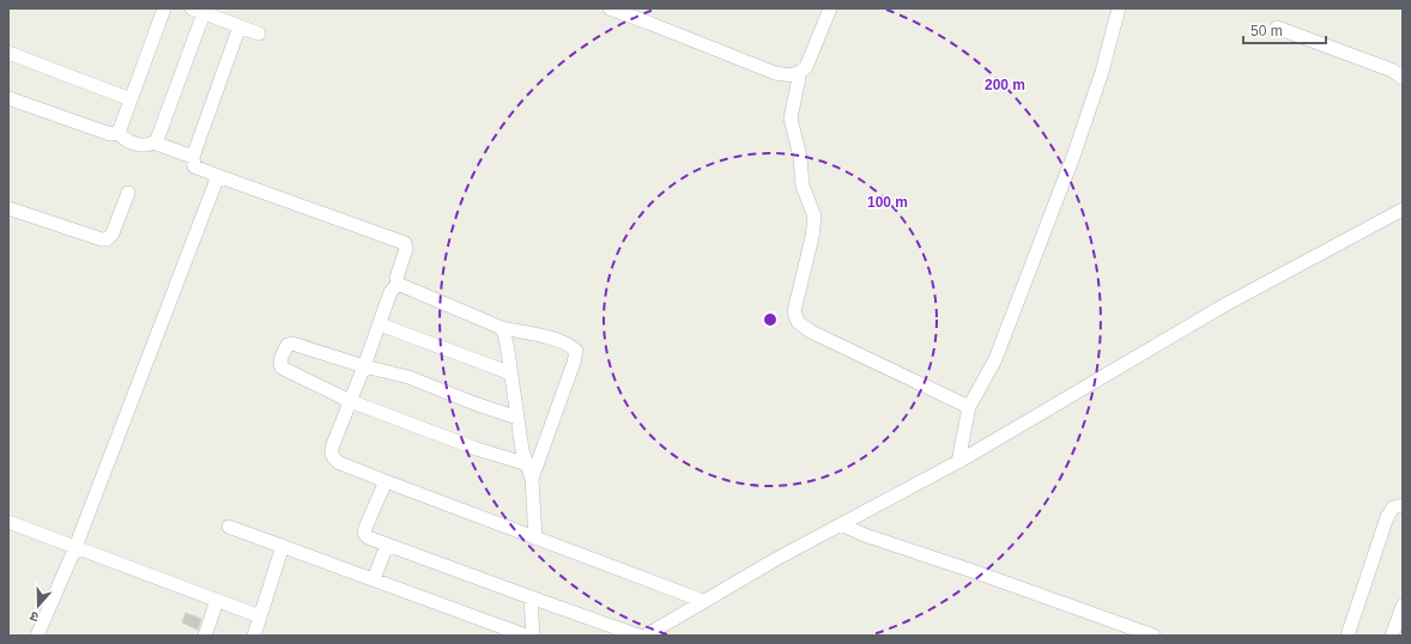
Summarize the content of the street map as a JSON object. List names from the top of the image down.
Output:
{
  "scale_bar": "50 m",
  "north": "bottom",
  "rings": ["200 m", "100 m"]
}
